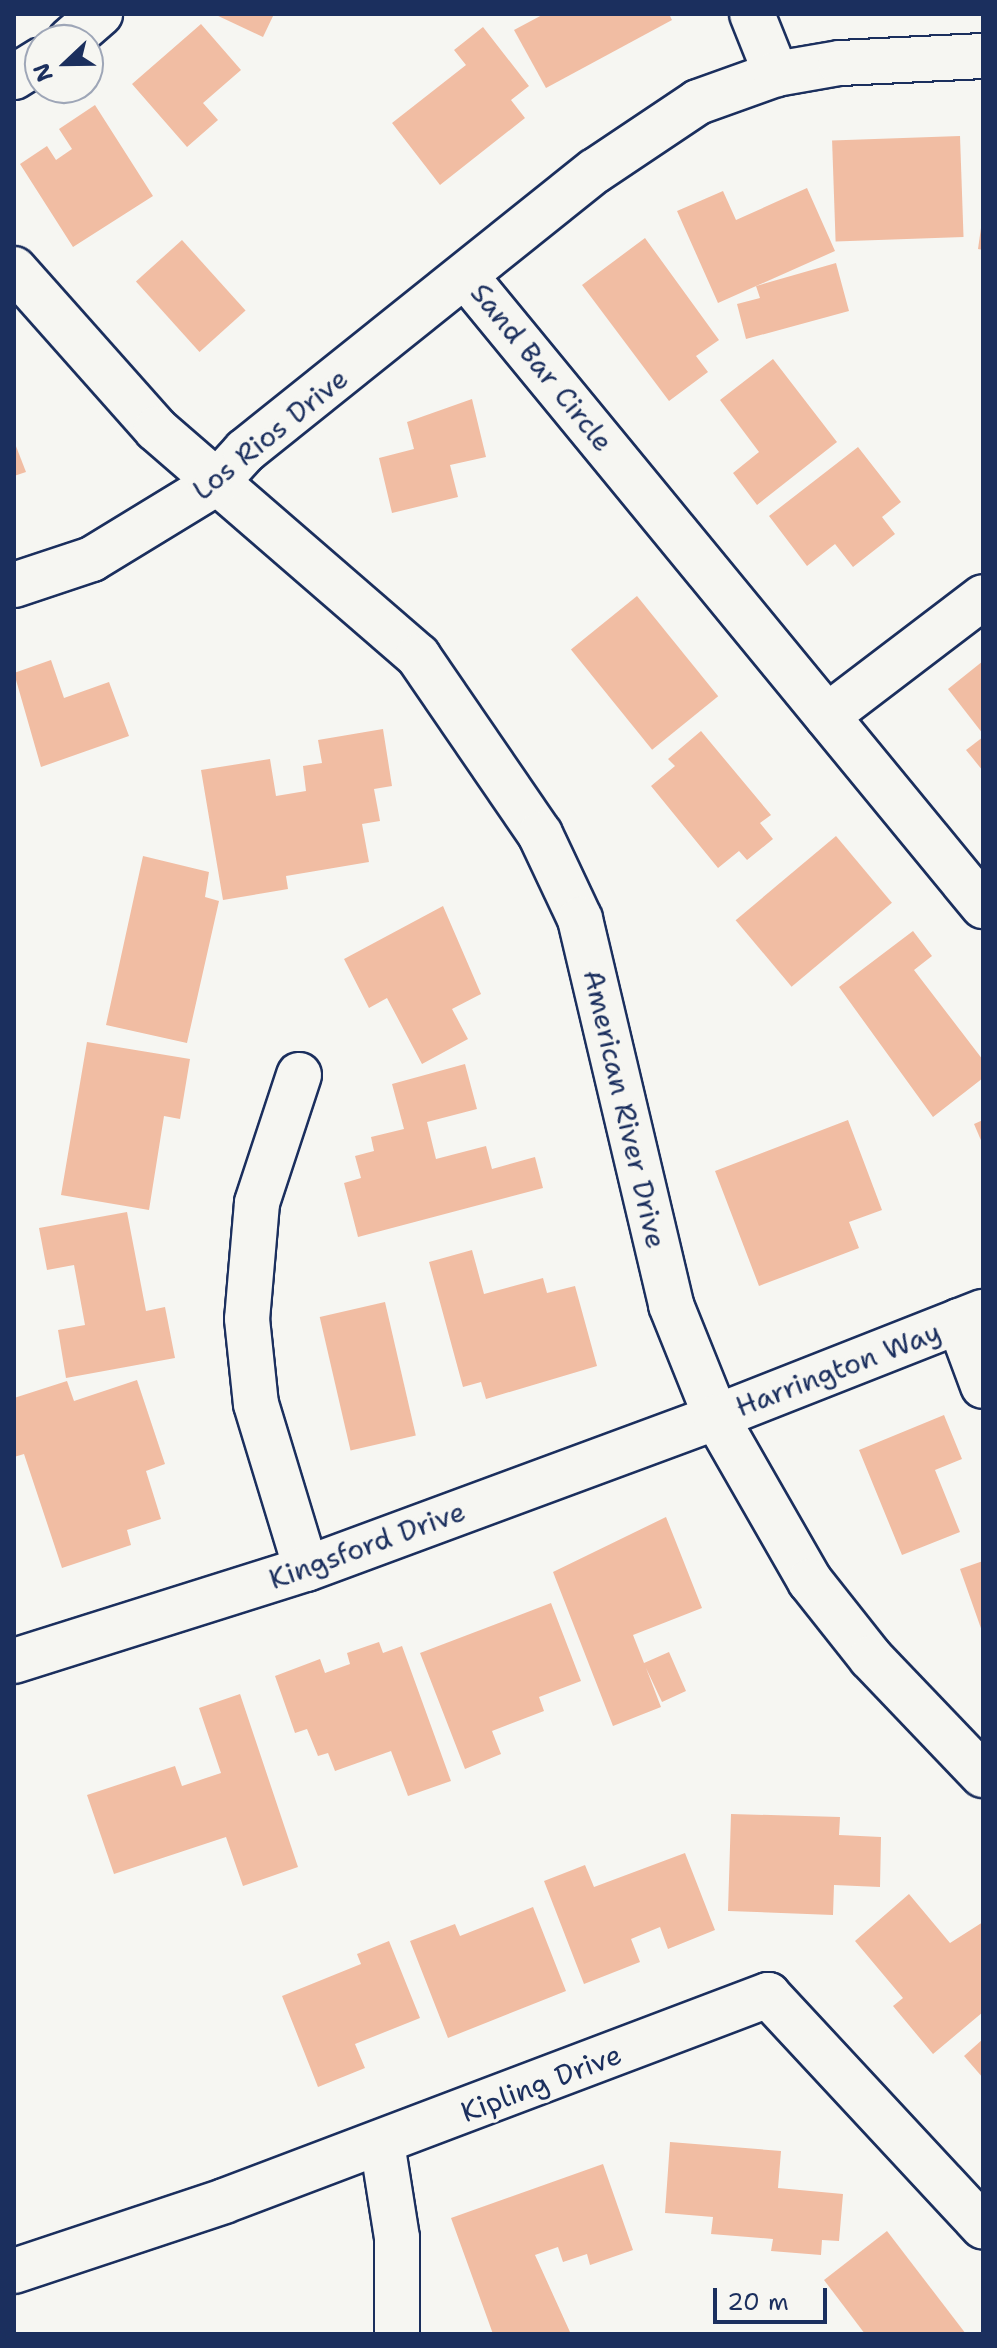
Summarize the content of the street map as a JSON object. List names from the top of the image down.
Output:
{
  "streets": {
    "street": [
      "Sand Bar Circle",
      "Los Rios Drive",
      "American River Drive",
      "Harrington Way",
      "Kingsford Drive",
      "Kipling Drive"
    ]
  },
  "crossings": [
    ["Sand Bar Circle", "Los Rios Drive"],
    ["Los Rios Drive", "American River Drive"],
    ["American River Drive", "Harrington Way"],
    ["American River Drive", "Kingsford Drive"],
    ["Harrington Way", "Kingsford Drive"]
  ],
  "scale_bar": "20 m",
  "north": "left"
}
